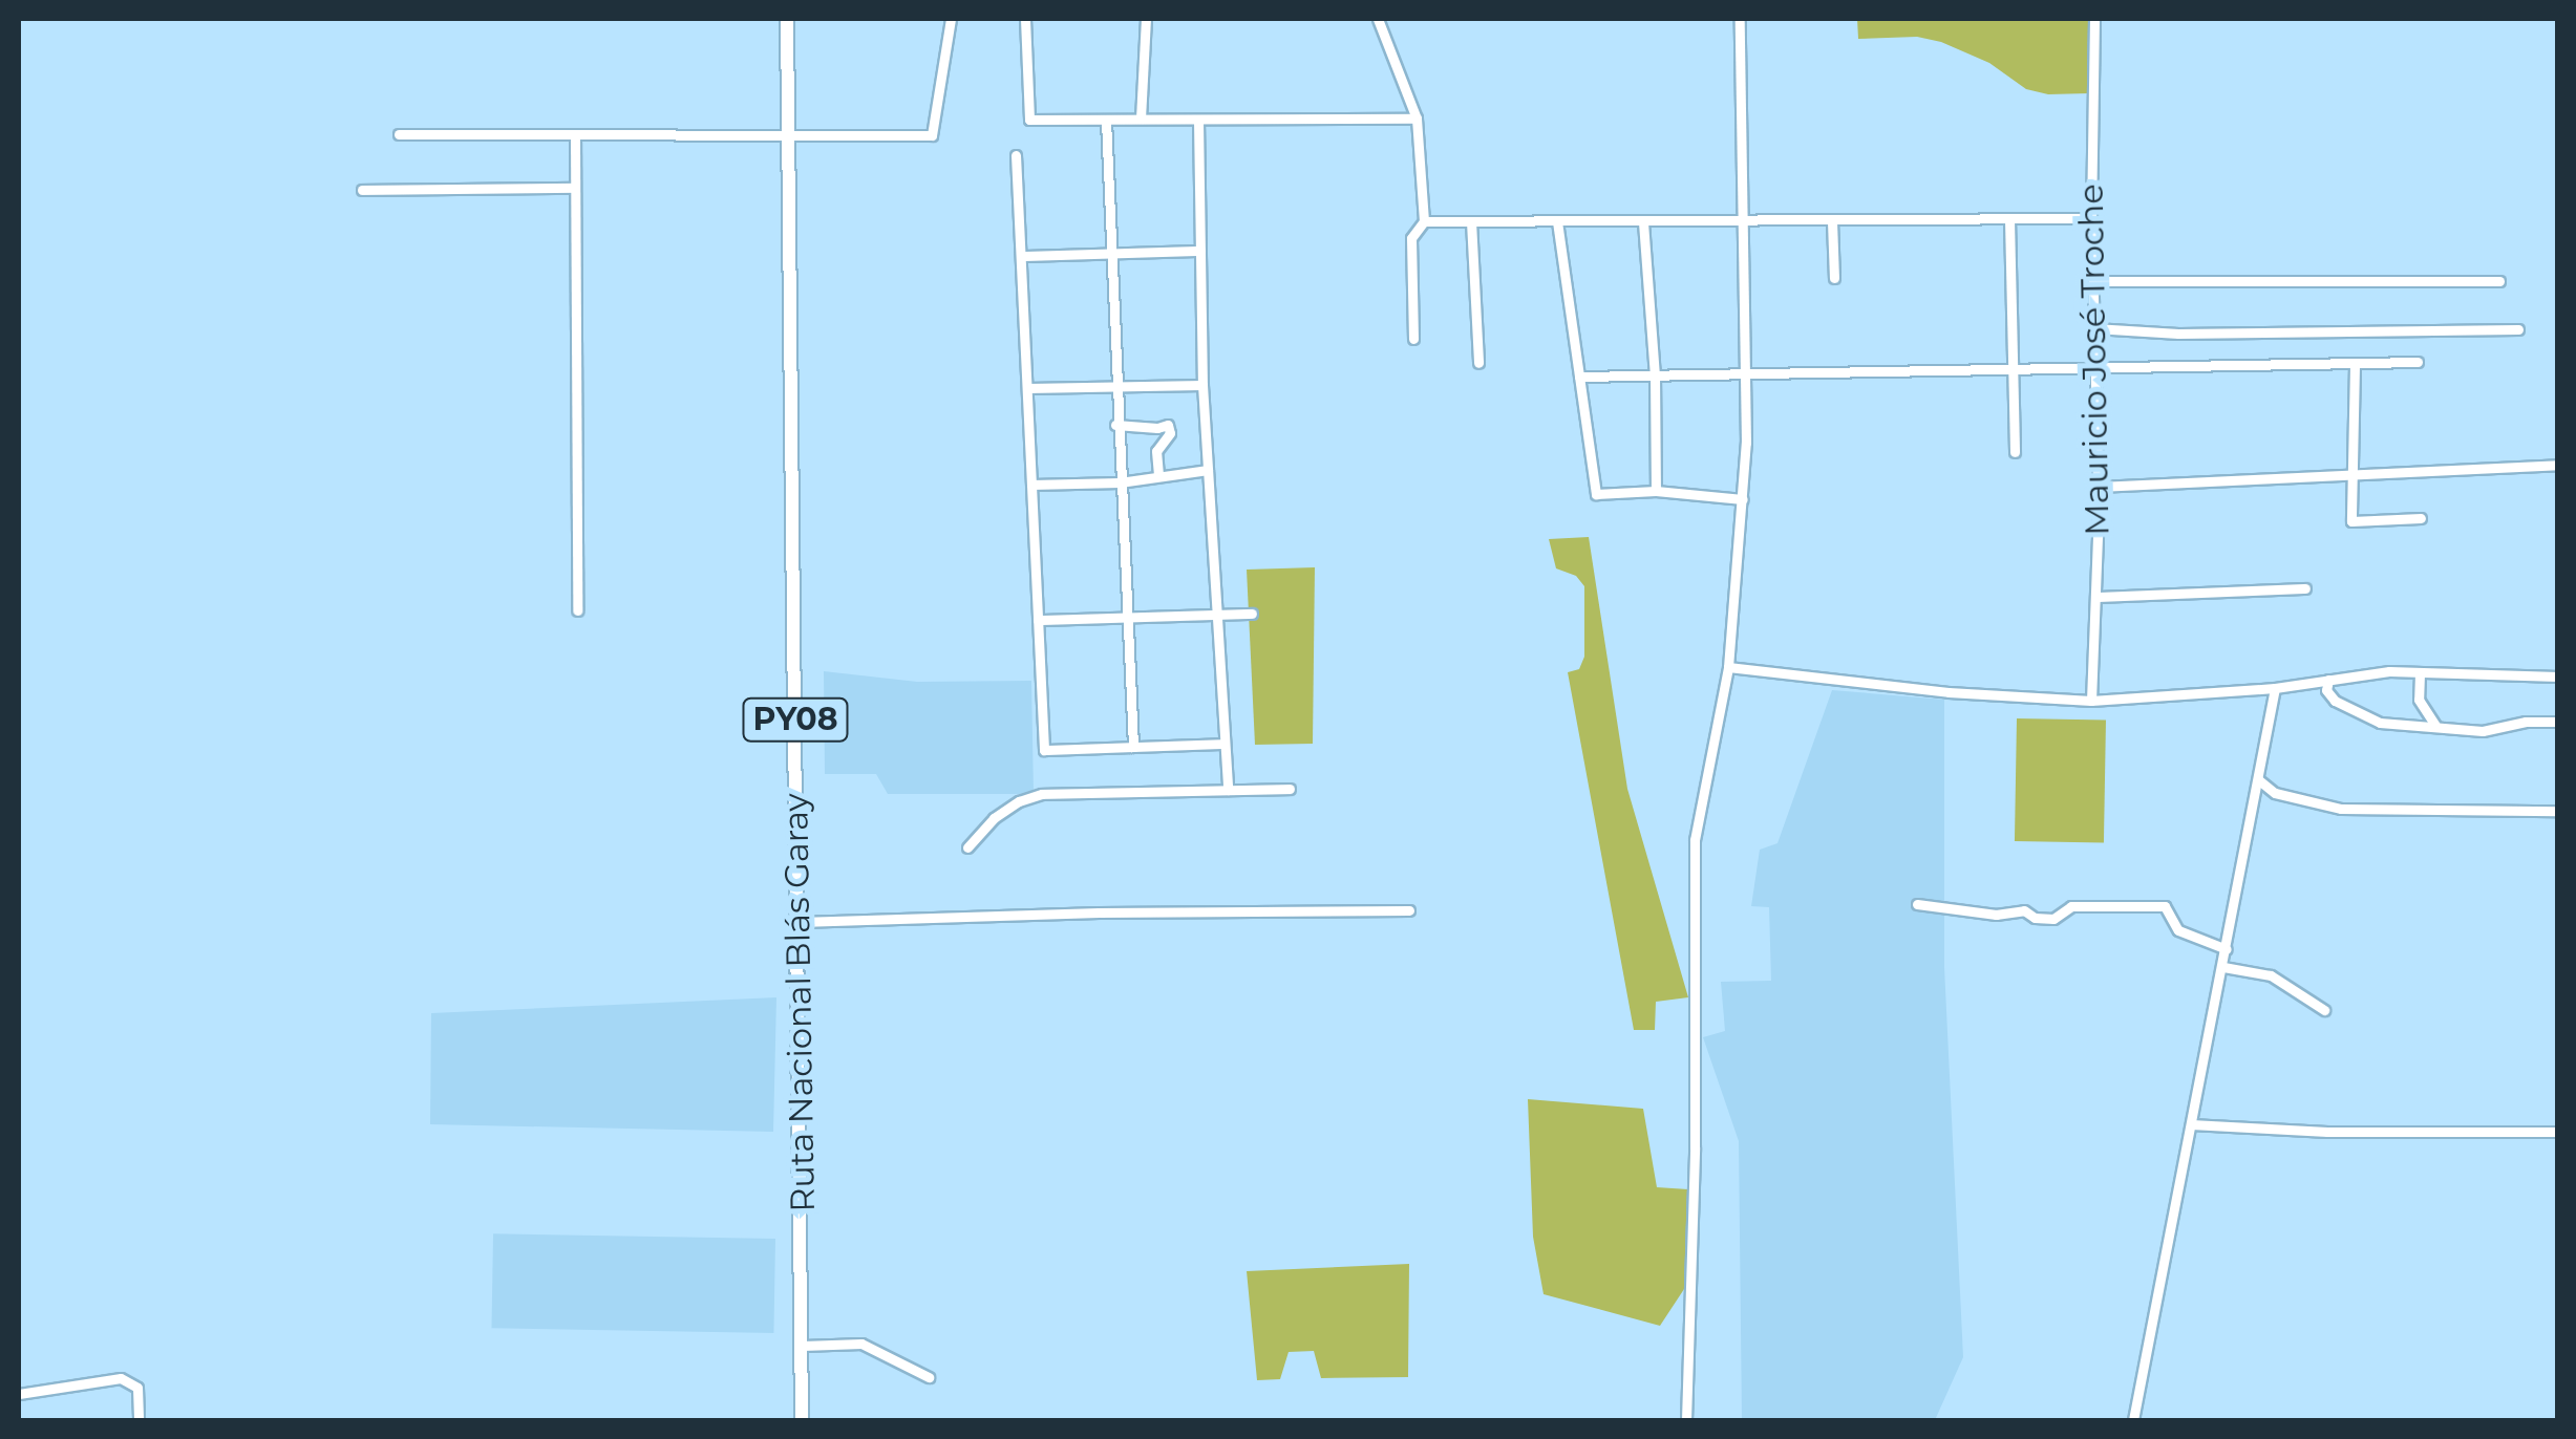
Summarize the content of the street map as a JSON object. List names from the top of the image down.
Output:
{
  "streets": {
    "highway": ["PY08", "Ruta Nacional Blás Garay"],
    "street": ["Mauricio José Troche"]
  }
}
